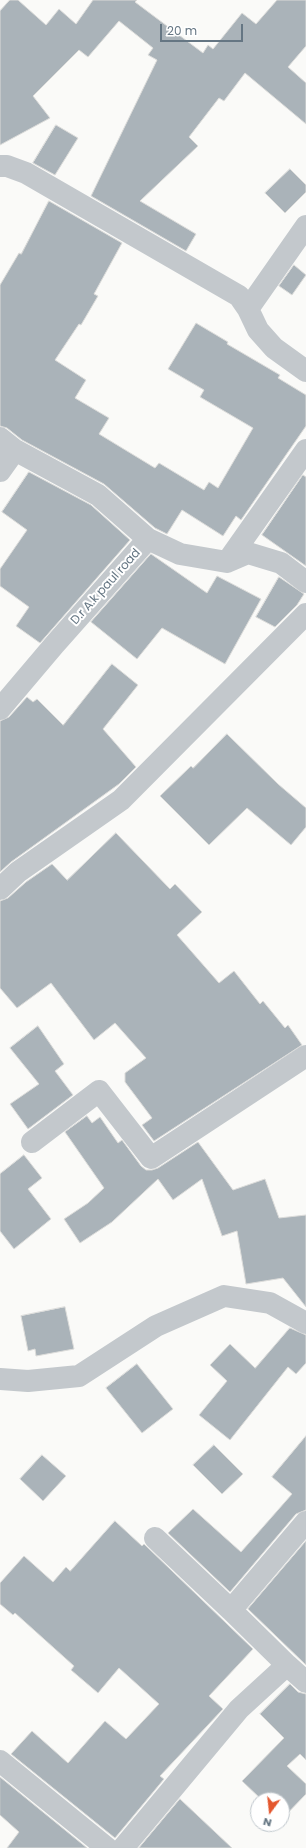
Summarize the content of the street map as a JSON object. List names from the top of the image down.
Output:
{
  "streets": {
    "street": ["D.r A.k paul road"]
  },
  "scale_bar": "20 m",
  "north": "bottom"
}
